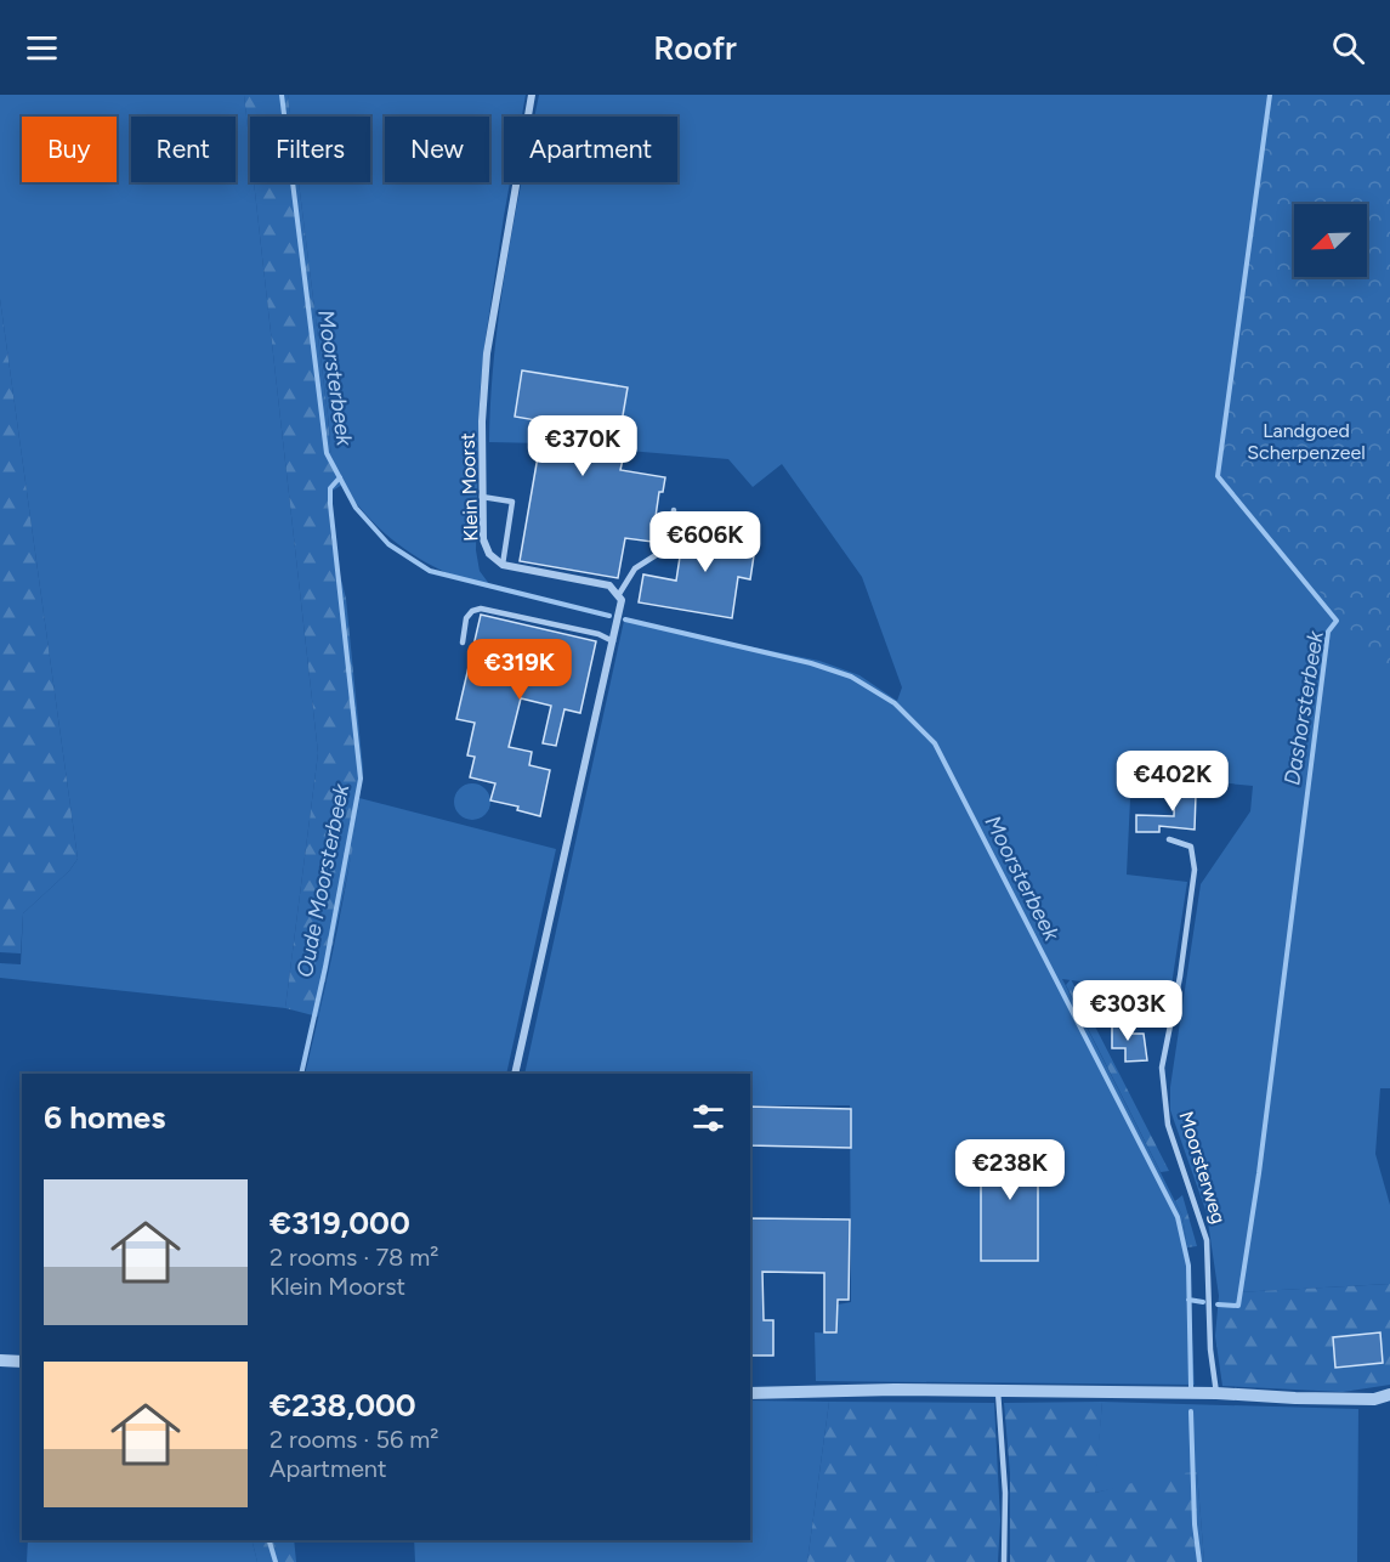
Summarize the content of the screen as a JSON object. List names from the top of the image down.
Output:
{
  "streets": {
    "street": ["Klein Moorst"],
    "lane": ["Moorsterweg"]
  },
  "water": ["Moorsterbeek", "Dashorsterbeek", "Oude Moorsterbeek"],
  "parks": ["Landgoed Scherpenzeel"],
  "north": "bottom left",
  "page": {
    "header": "Roofr",
    "chip": [
      "Buy",
      "Rent",
      "Filters",
      "New",
      "Apartment"
    ],
    "price": [
      "€370K",
      "€606K",
      "€319K",
      "€402K",
      "€303K",
      "€238K"
    ],
    "heading": "6 homes",
    "list": [
      {
        "name": "€319,000",
        "note": "2 rooms · 78 m² · Klein Moorst"
      },
      {
        "name": "€238,000",
        "note": "2 rooms · 56 m² · Apartment"
      }
    ]
  }
}
